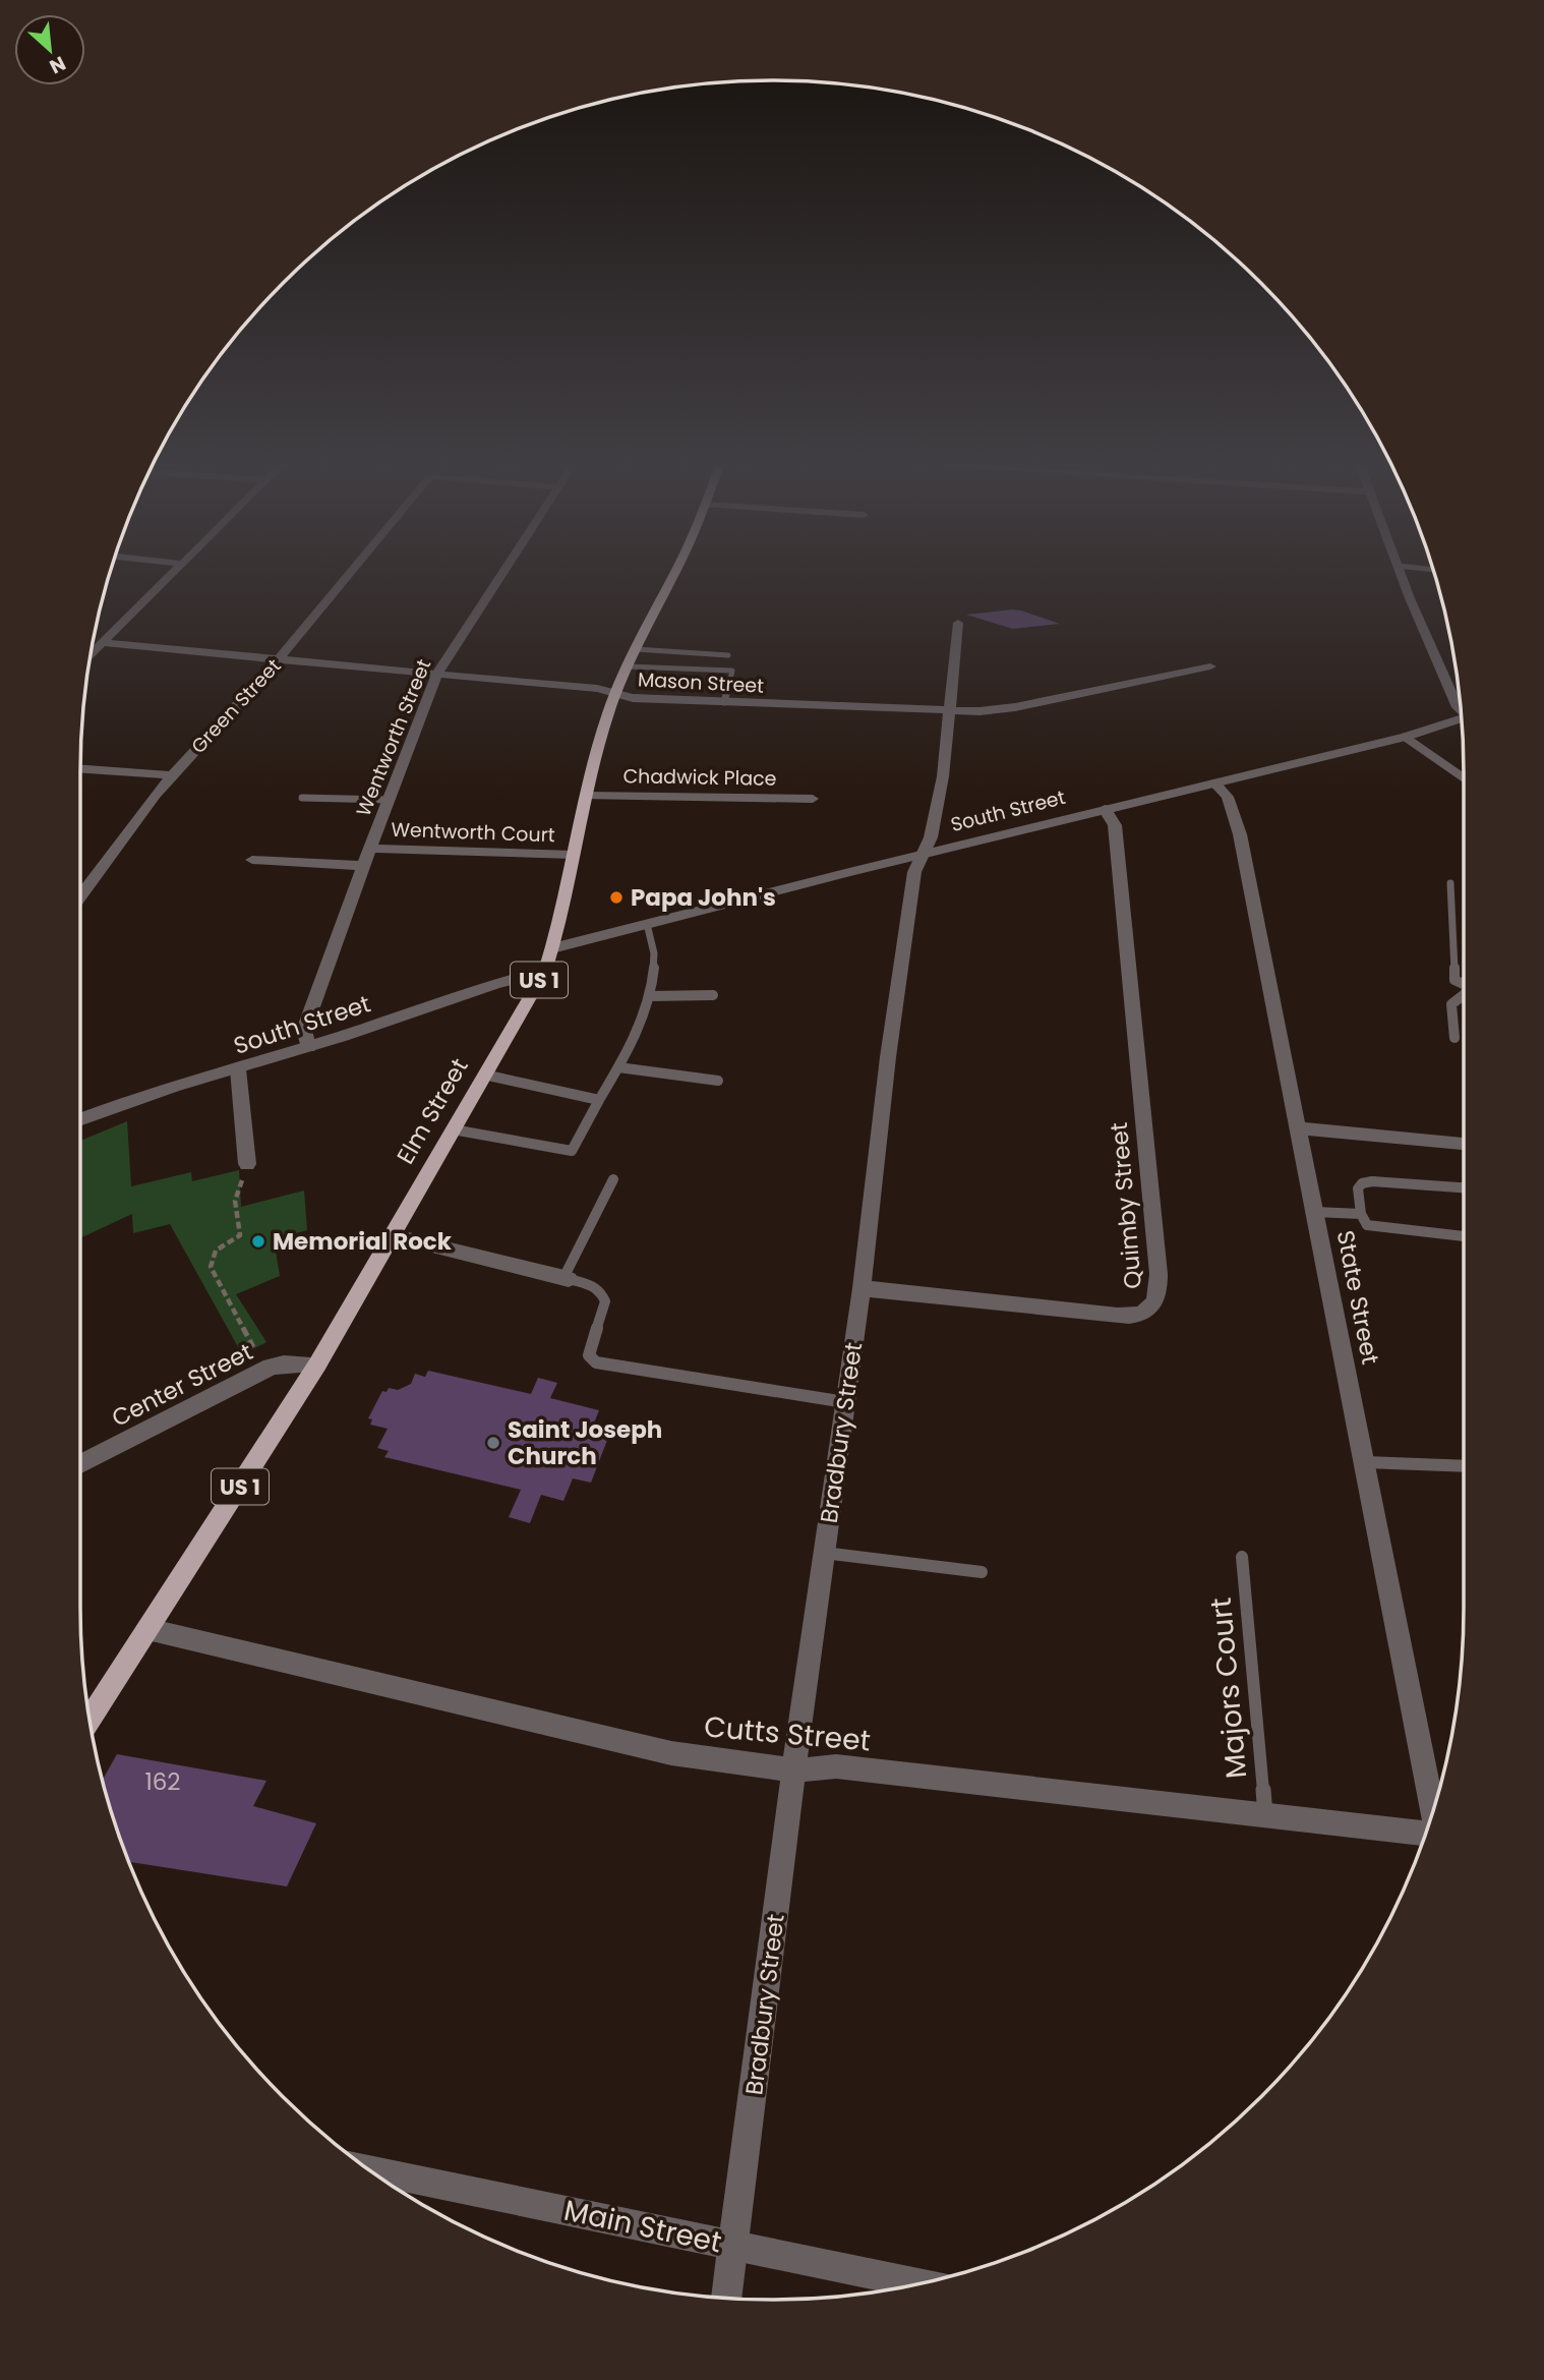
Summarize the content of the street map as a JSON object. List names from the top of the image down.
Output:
{
  "streets": {
    "main road": ["US 1", "Elm Street"],
    "street": [
      "Mason Street",
      "Green Street",
      "Wentworth Street",
      "Chadwick Place",
      "South Street",
      "Wentworth Court",
      "Quimby Street",
      "State Street",
      "Center Street",
      "Bradbury Street",
      "Cutts Street",
      "Main Street"
    ],
    "lane": ["Majors Court"]
  },
  "crossings": [
    ["Mason Street", "Green Street"],
    ["Mason Street", "Wentworth Street"],
    ["Mason Street", "Elm Street"],
    ["Mason Street", "Bradbury Street"],
    ["Wentworth Street", "South Street"],
    ["Wentworth Street", "Wentworth Court"],
    ["Chadwick Place", "Elm Street"],
    ["South Street", "Elm Street"],
    ["South Street", "Quimby Street"],
    ["South Street", "State Street"],
    ["South Street", "Bradbury Street"],
    ["Wentworth Court", "Elm Street"],
    ["Elm Street", "Center Street"],
    ["Elm Street", "Cutts Street"],
    ["Quimby Street", "Bradbury Street"],
    ["Bradbury Street", "Cutts Street"],
    ["Bradbury Street", "Main Street"],
    ["Majors Court", "Cutts Street"]
  ],
  "places": ["Papa John's", "Memorial Rock", "Saint Joseph Church"],
  "house_numbers": ["162"],
  "north": "bottom right"
}
